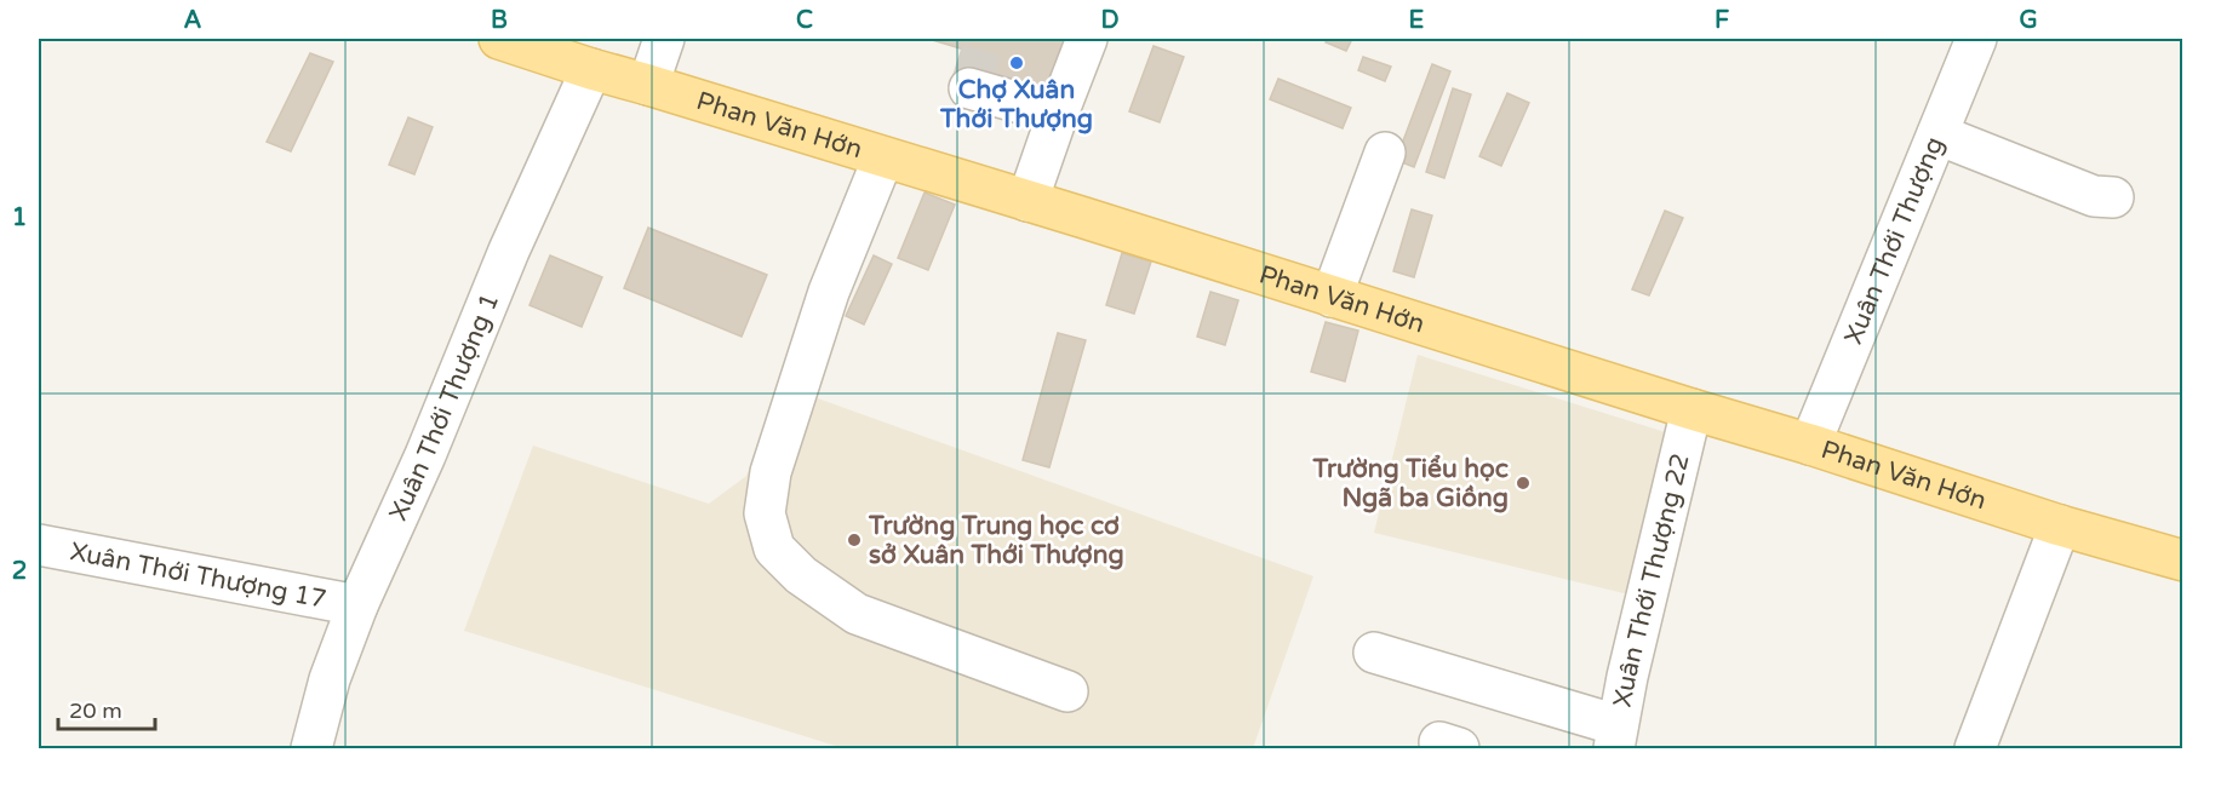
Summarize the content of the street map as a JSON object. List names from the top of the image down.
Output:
{
  "streets": {
    "main road": ["Phan Văn Hớn"],
    "street": [
      "Xuân Thới Thượng",
      "Xuân Thới Thượng 1",
      "Xuân Thới Thượng 17",
      "Xuân Thới Thượng 22"
    ]
  },
  "crossings": [
    ["Phan Văn Hớn", "Xuân Thới Thượng"],
    ["Phan Văn Hớn", "Xuân Thới Thượng 1"],
    ["Phan Văn Hớn", "Xuân Thới Thượng 22"],
    ["Xuân Thới Thượng 1", "Xuân Thới Thượng 17"]
  ],
  "places": ["Chợ Xuân Thới Thượng", "Trường Tiểu học Ngã ba Giồng", "Trường Trung học cơ sở Xuân Thới Thượng"],
  "scale_bar": "20 m",
  "grid": {
    "columns": [
      "A",
      "B",
      "C",
      "D",
      "E",
      "F",
      "G"
    ],
    "rows": ["1", "2"]
  }
}
